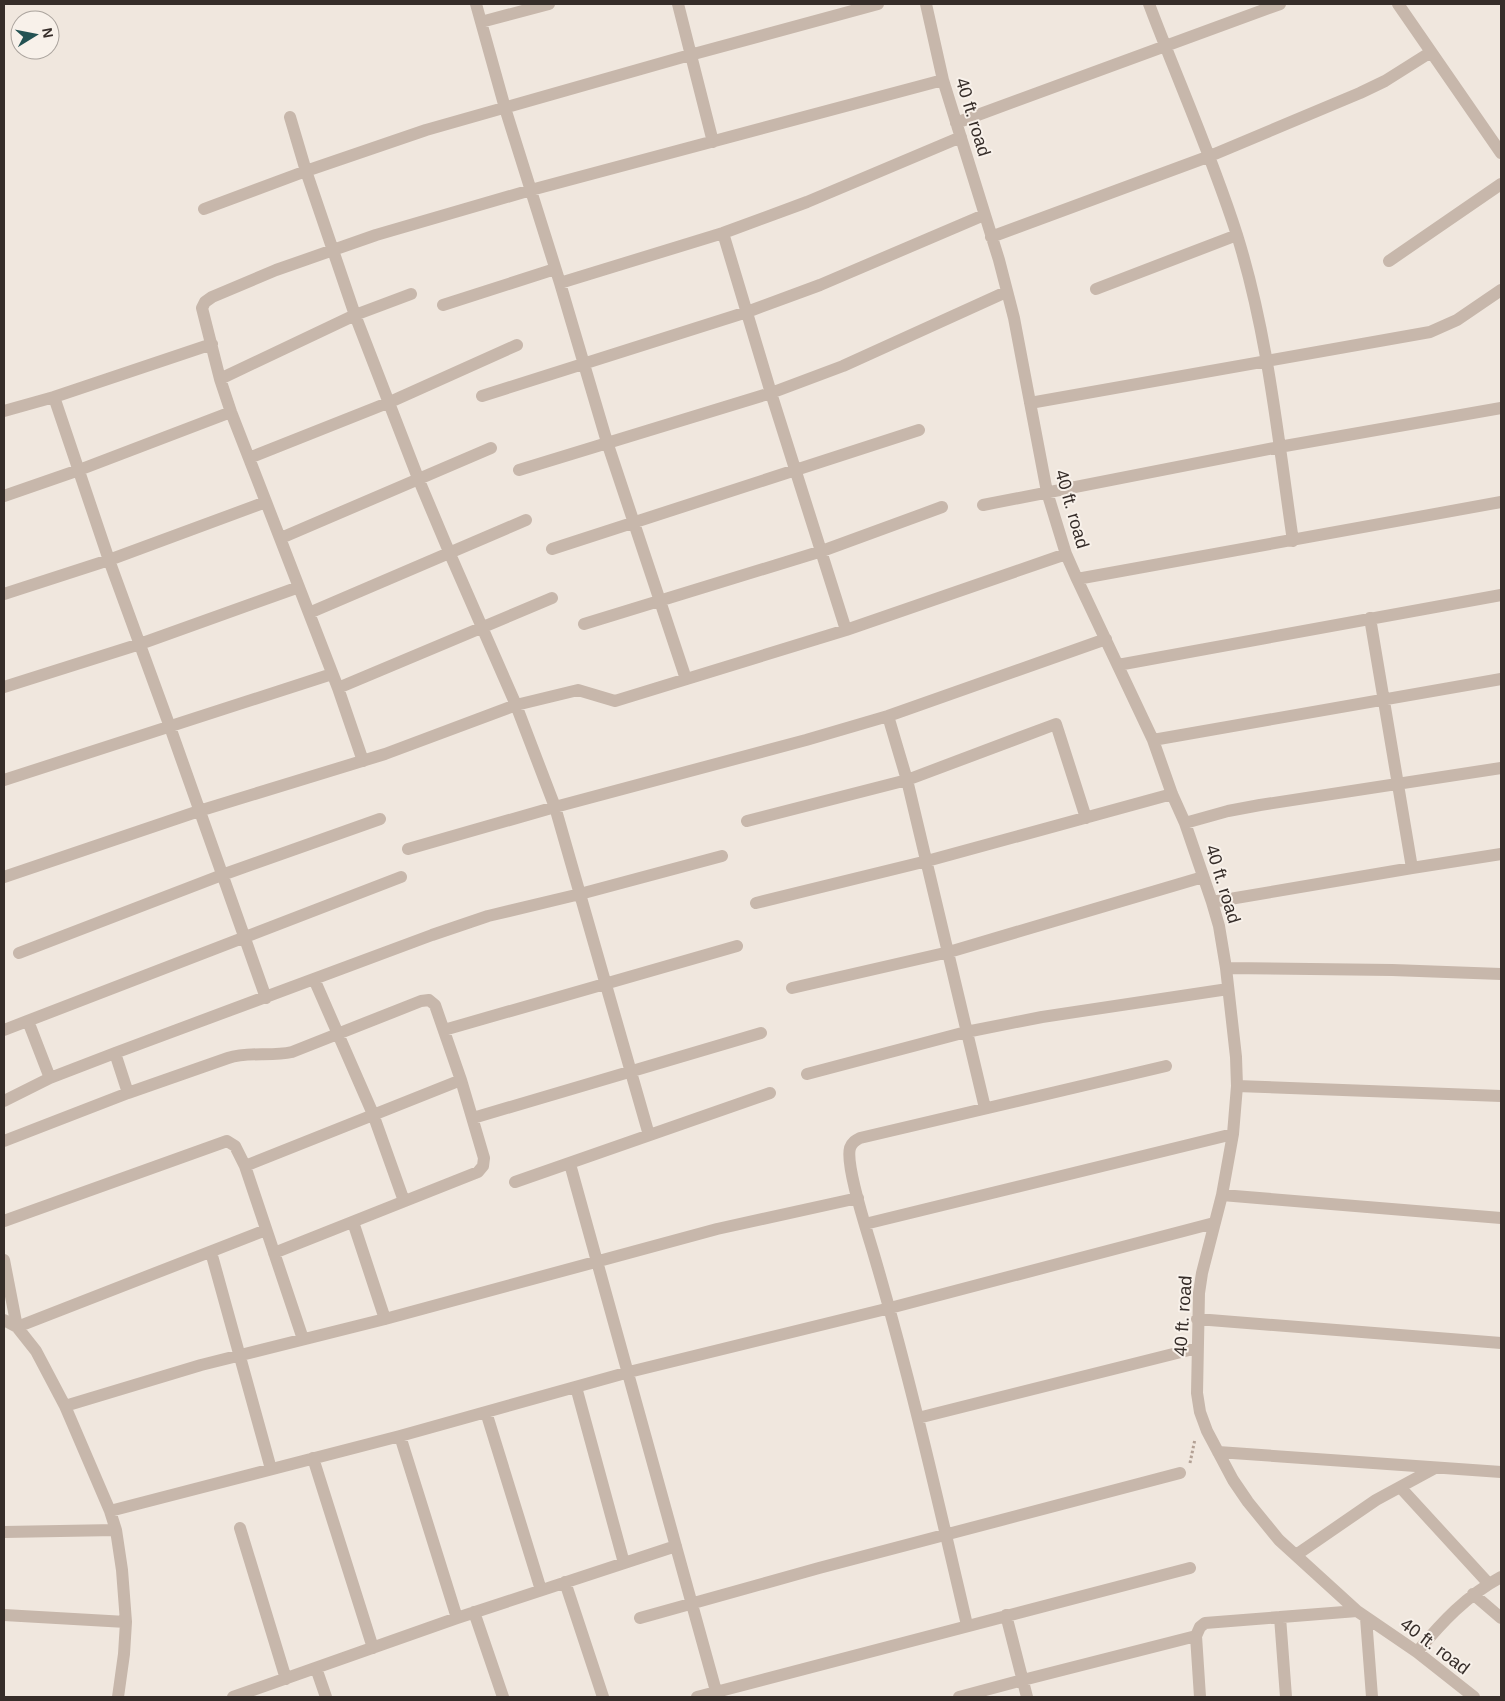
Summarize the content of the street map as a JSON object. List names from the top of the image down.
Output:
{
  "streets": {
    "street": ["40 ft. road"]
  },
  "north": "right"
}
